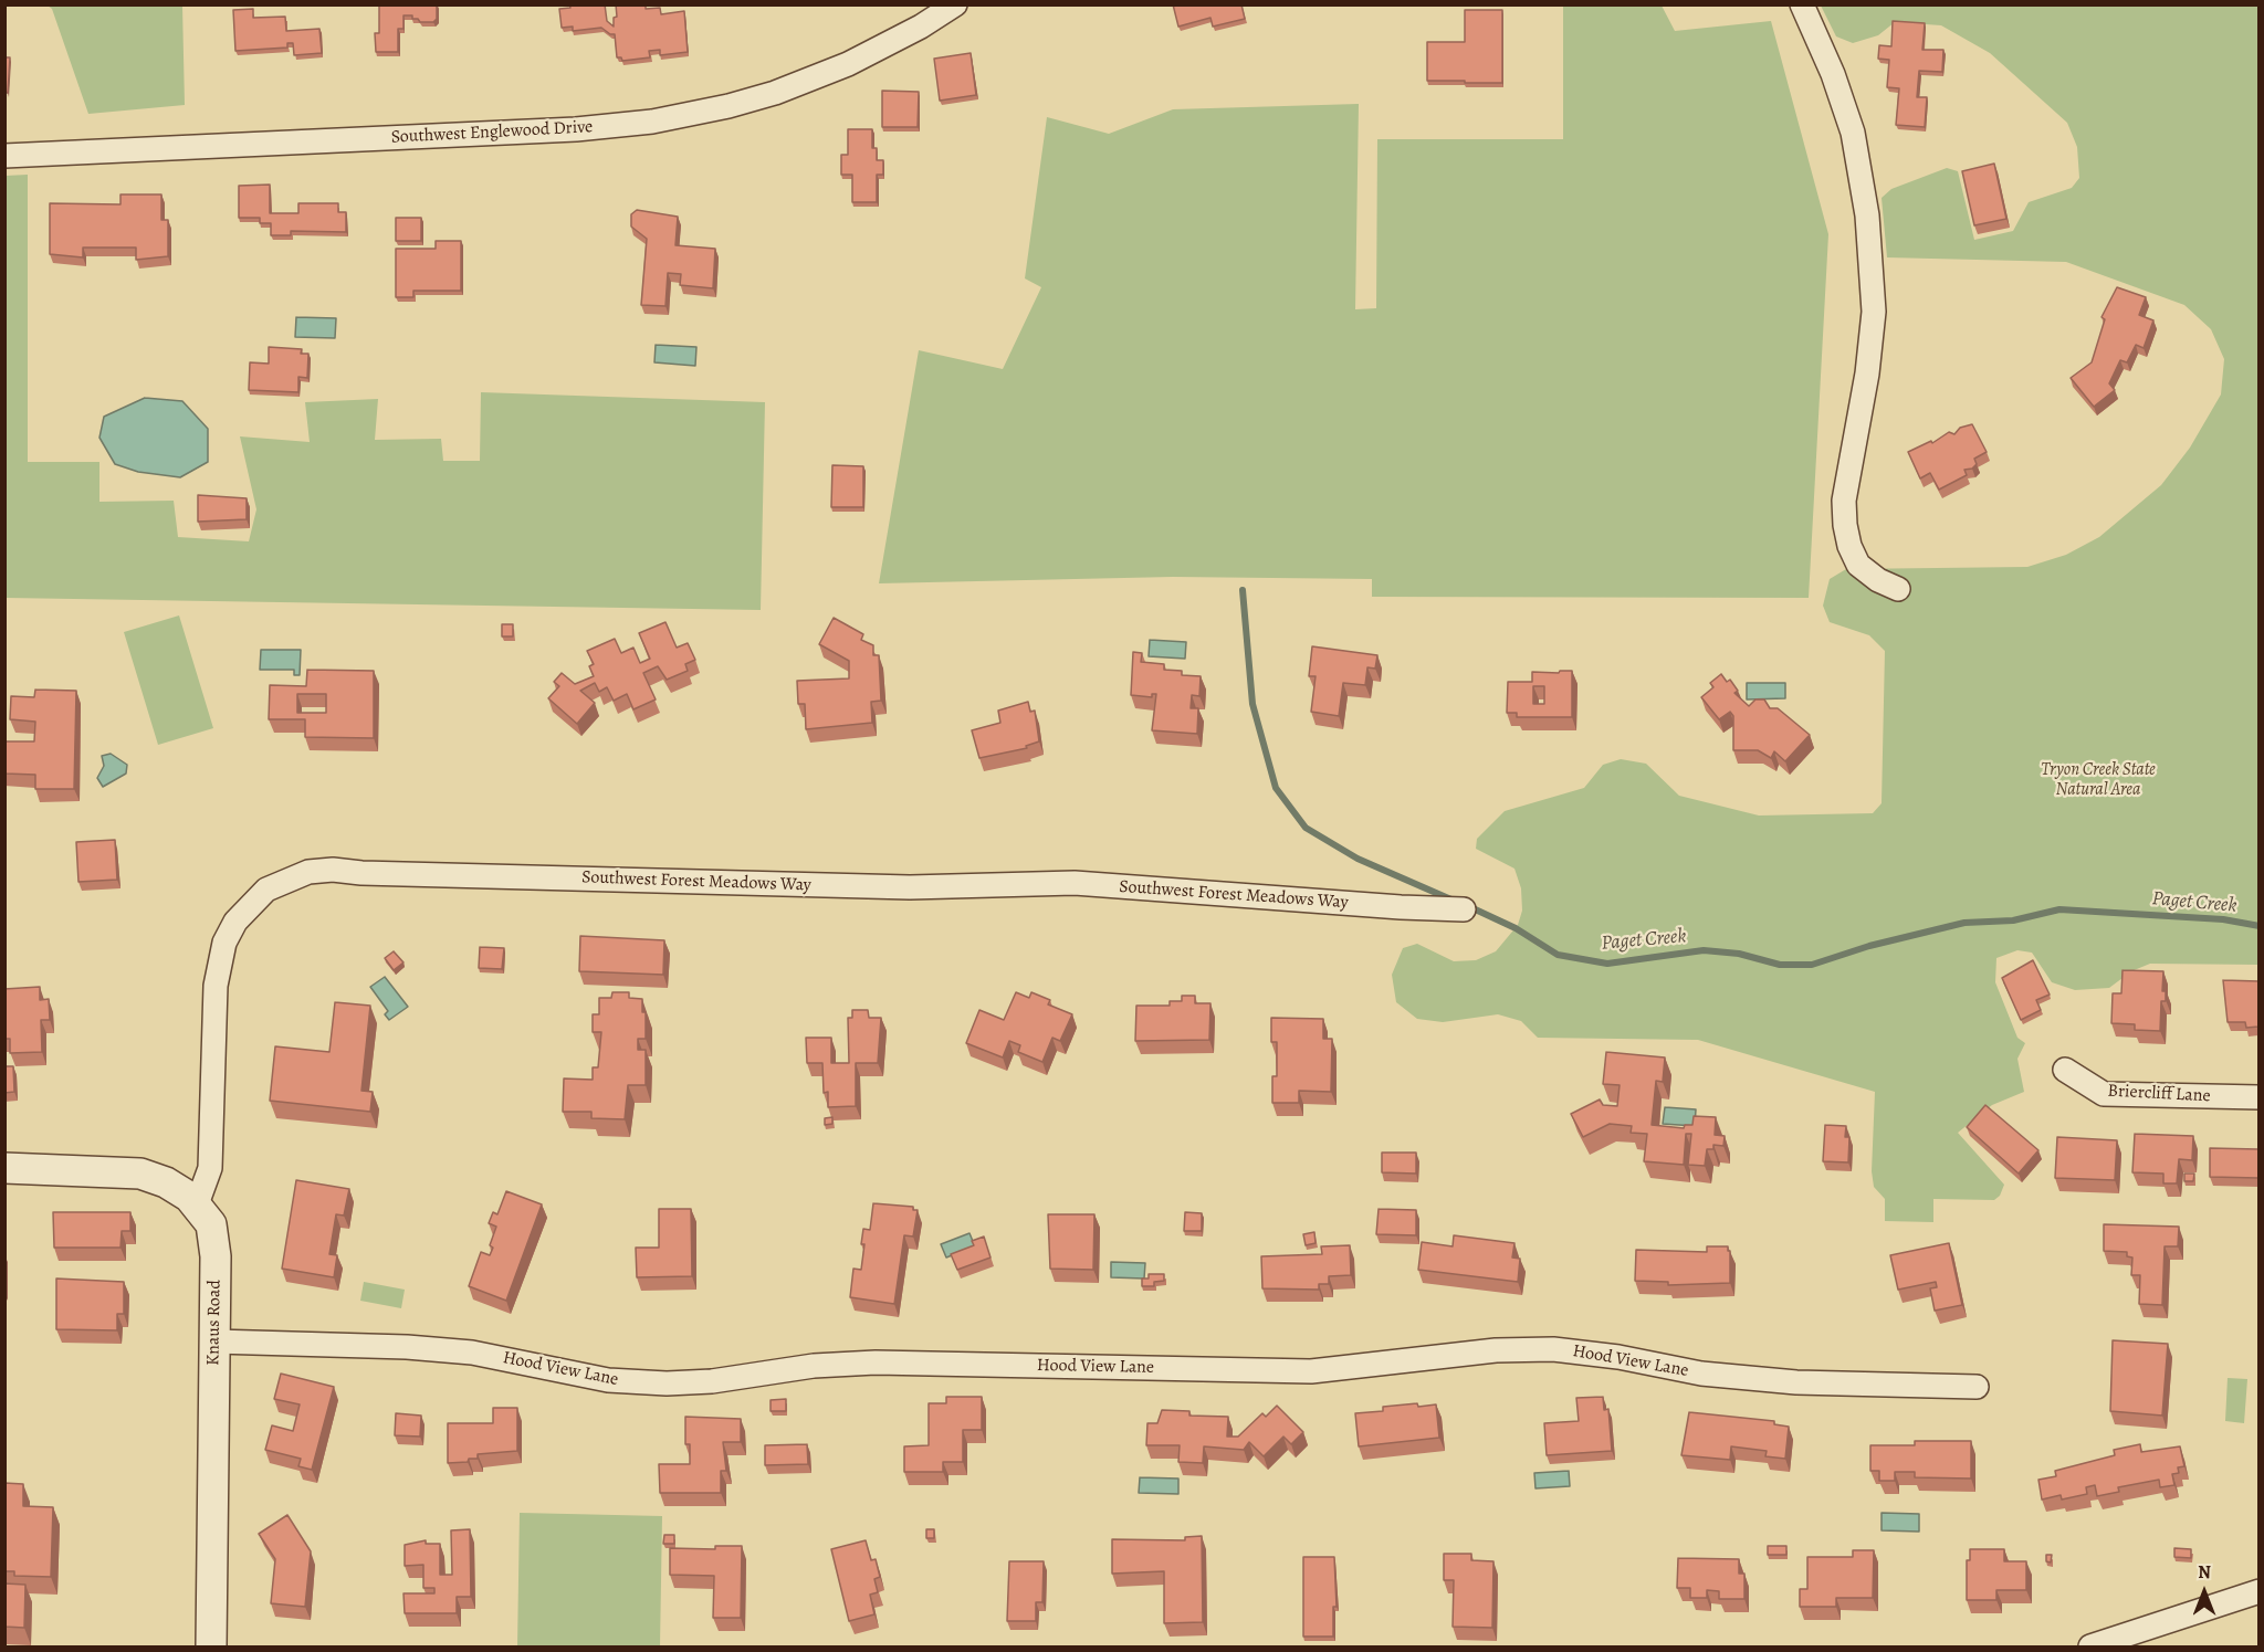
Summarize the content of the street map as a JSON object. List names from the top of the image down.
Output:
{
  "streets": {
    "street": [
      "Southwest Englewood Drive",
      "Southwest Forest Meadows Way",
      "Briercliff Lane",
      "Knaus Road",
      "Hood View Lane"
    ]
  },
  "crossings": [
    ["Southwest Forest Meadows Way", "Knaus Road"],
    ["Knaus Road", "Hood View Lane"]
  ],
  "water": ["Paget Creek"],
  "parks": ["Tryon Creek State Natural Area"],
  "north": "top"
}
